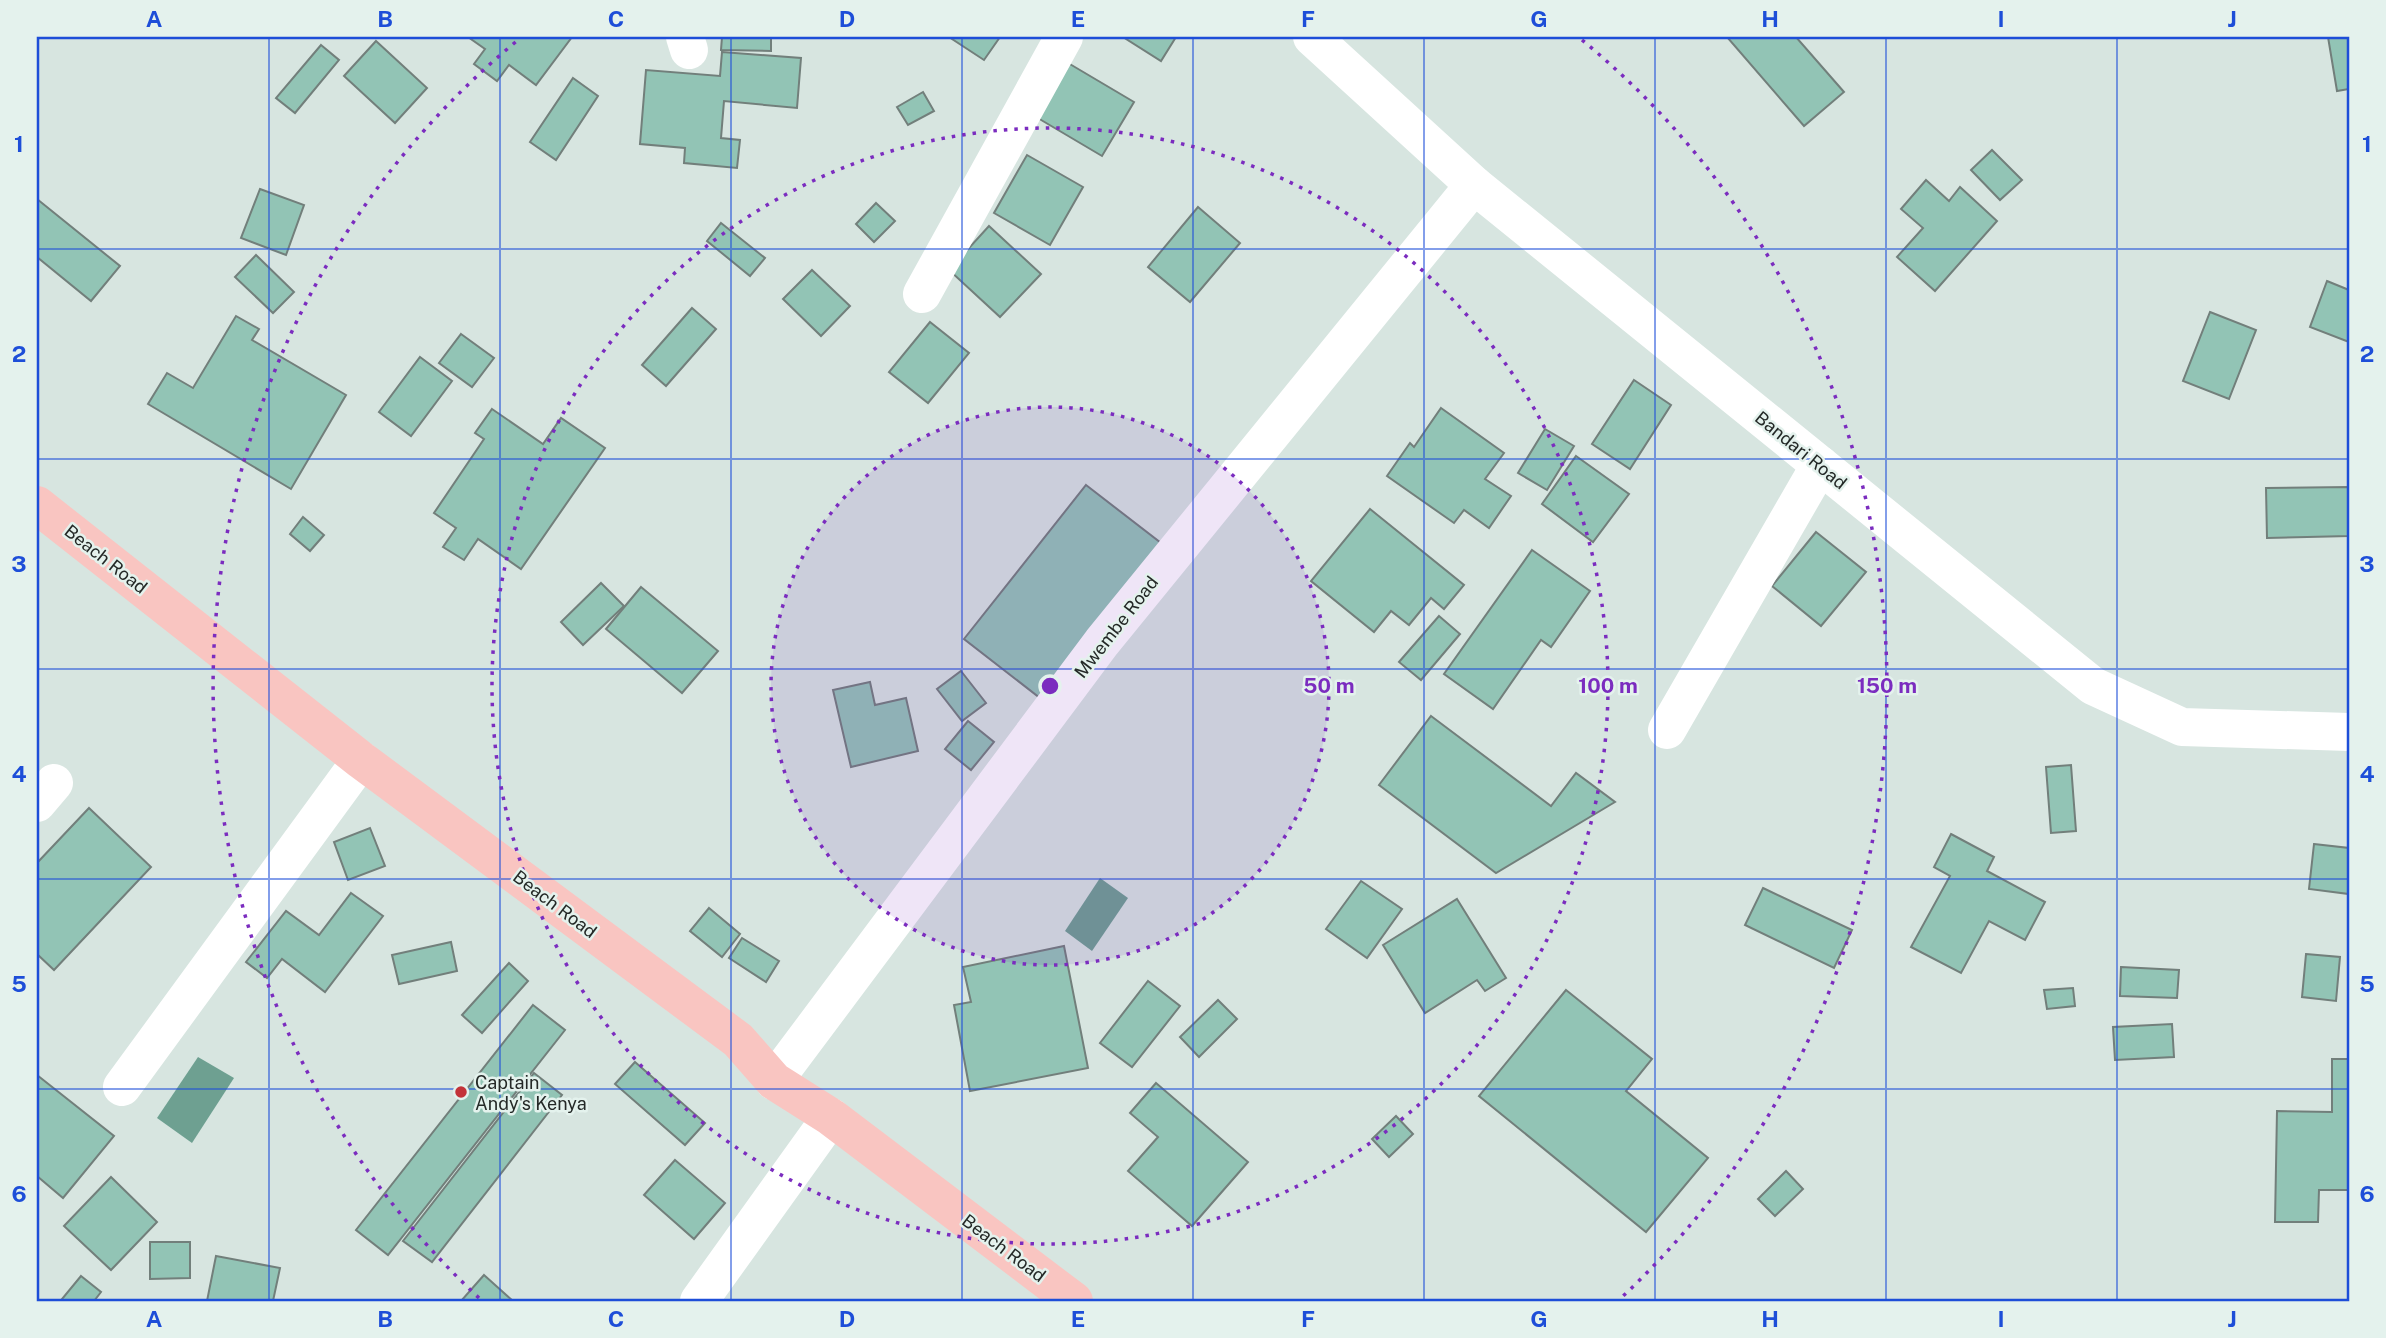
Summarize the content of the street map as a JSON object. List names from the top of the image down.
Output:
{
  "streets": {
    "main road": ["Beach Road"],
    "street": ["Bandari Road", "Mwembe Road"]
  },
  "crossings": [
    ["Bandari Road", "Mwembe Road"],
    ["Beach Road", "Mwembe Road"]
  ],
  "places": ["Captain Andy's Kenya"],
  "grid": {
    "columns": [
      "A",
      "B",
      "C",
      "D",
      "E",
      "F",
      "G",
      "H",
      "I",
      "J"
    ],
    "rows": [
      "1",
      "2",
      "3",
      "4",
      "5",
      "6"
    ]
  },
  "rings": ["50 m", "100 m", "150 m"]
}
